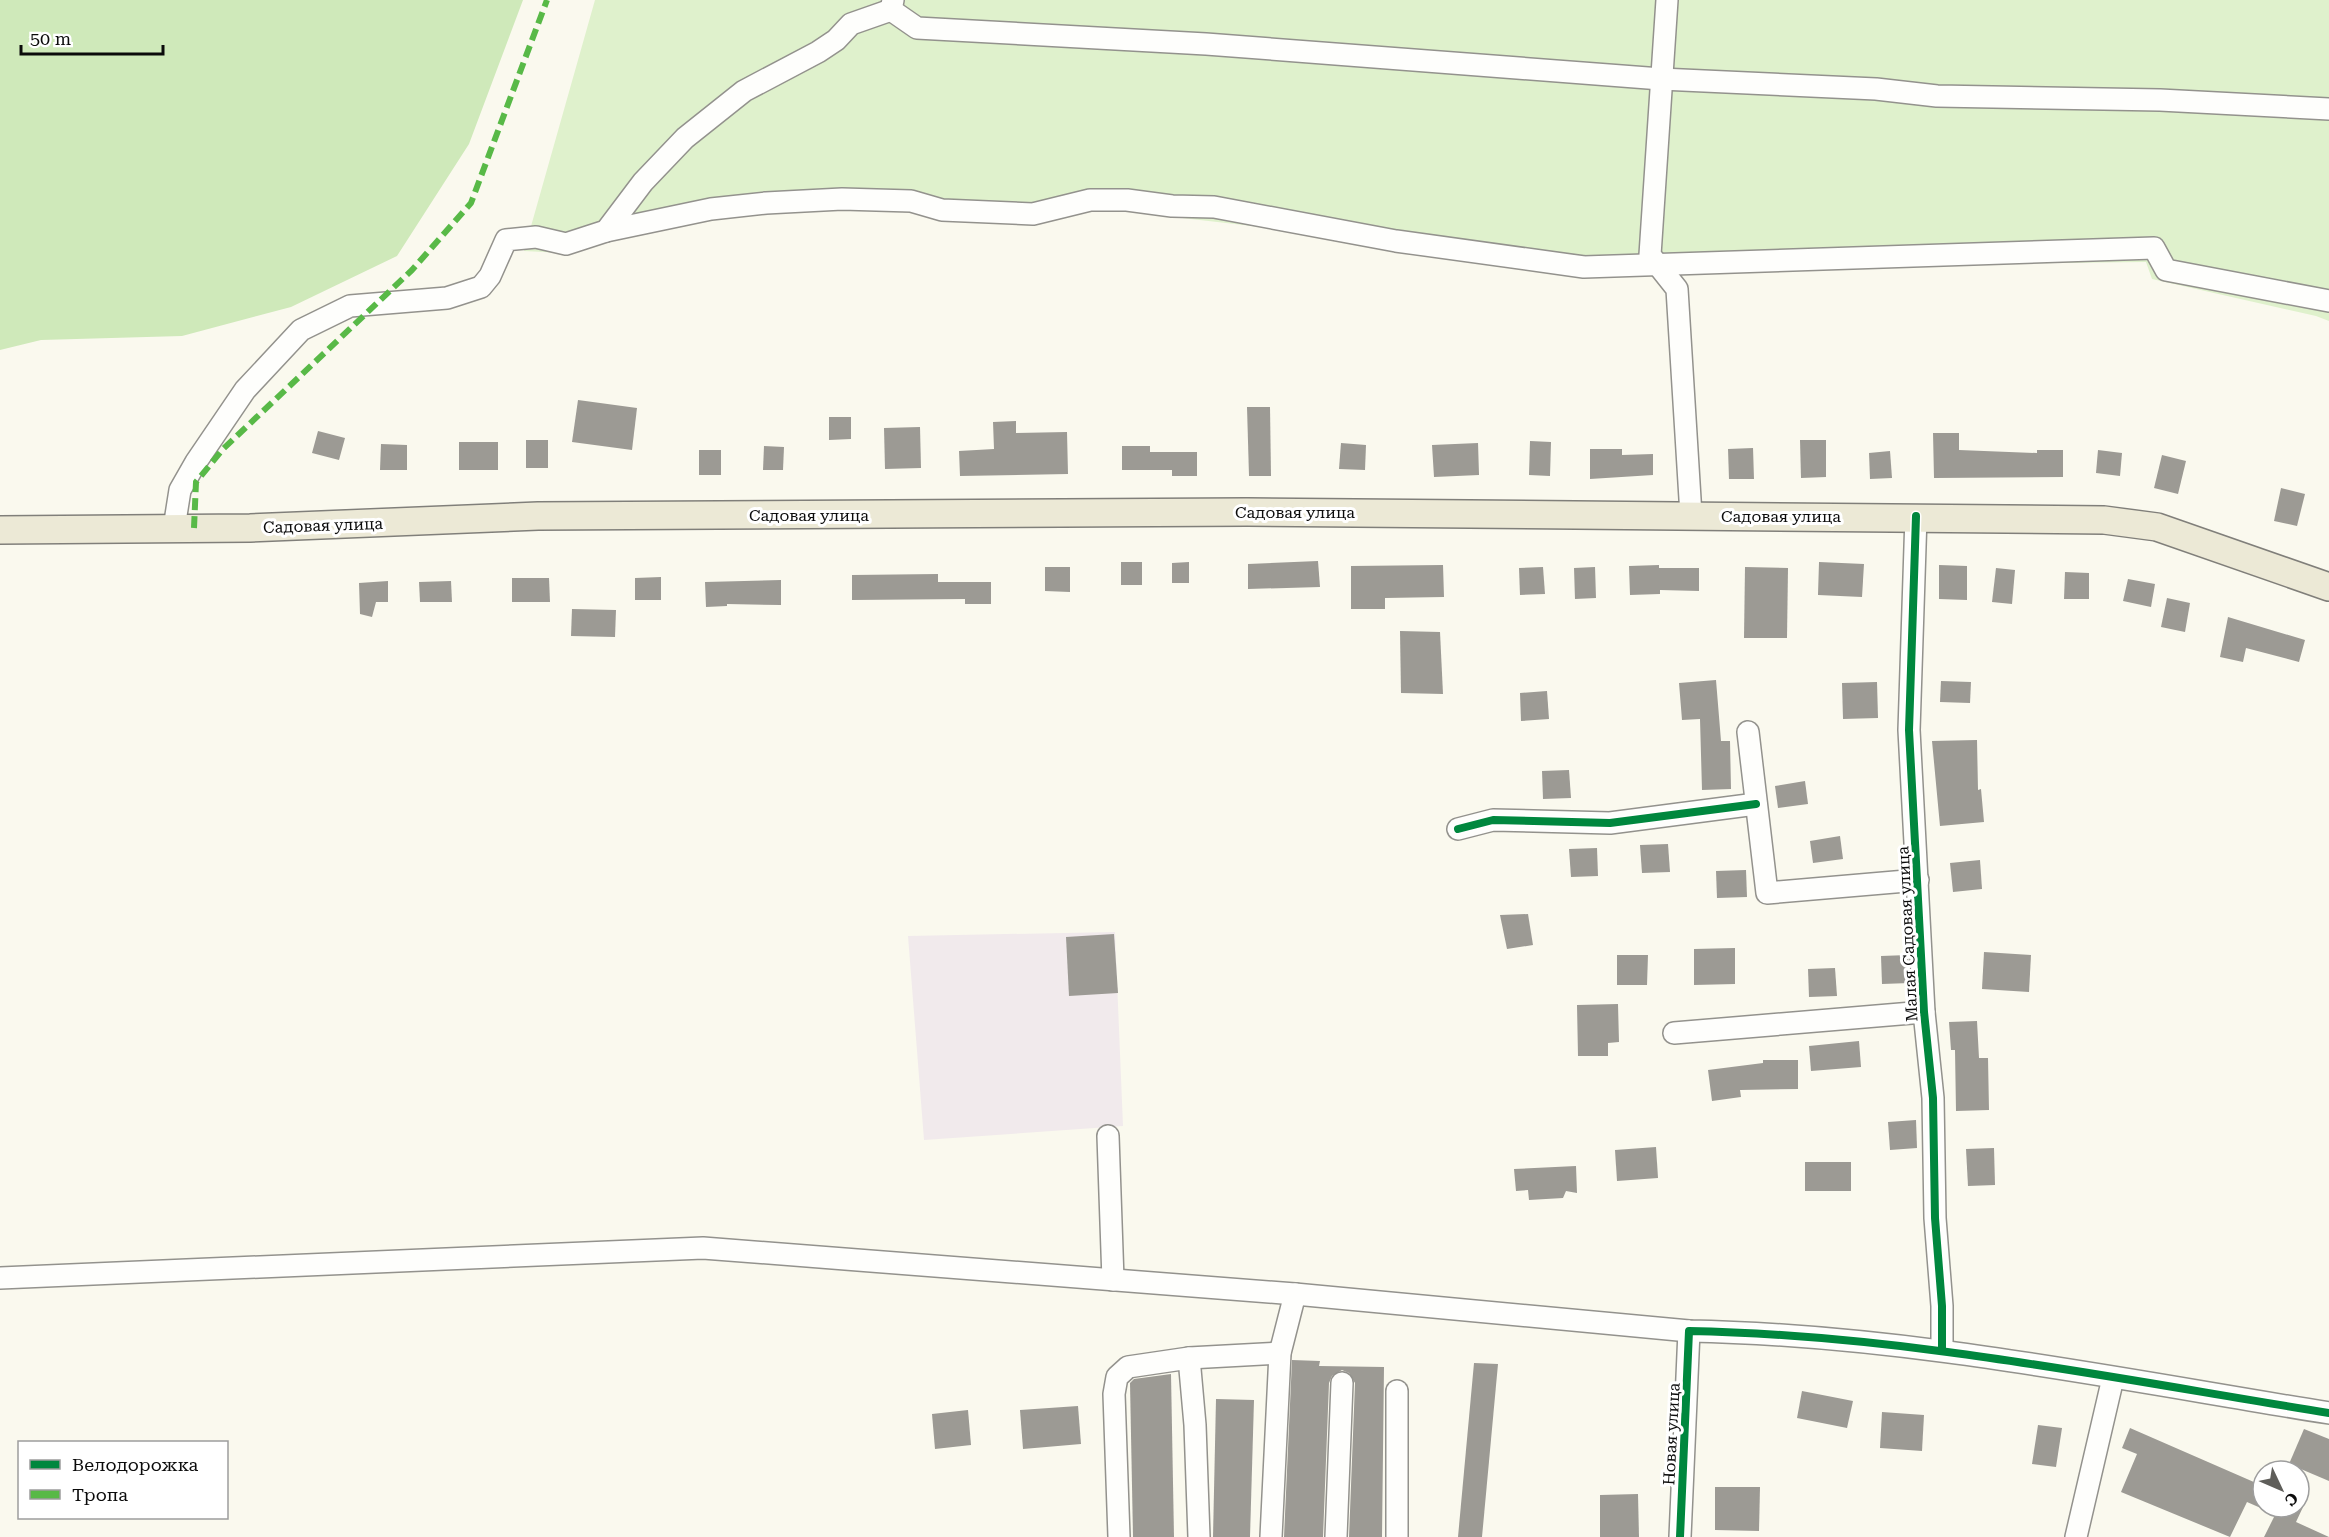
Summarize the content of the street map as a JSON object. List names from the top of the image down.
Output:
{
  "streets": {
    "main road": ["Садовая улица"],
    "street": ["Малая Садовая улица", "Новая улица"]
  },
  "crossings": [
    ["Садовая улица", "Малая Садовая улица"]
  ],
  "legend": ["Велодорожка", "Тропа"],
  "scale_bar": "50 m",
  "north": "bottom right"
}
